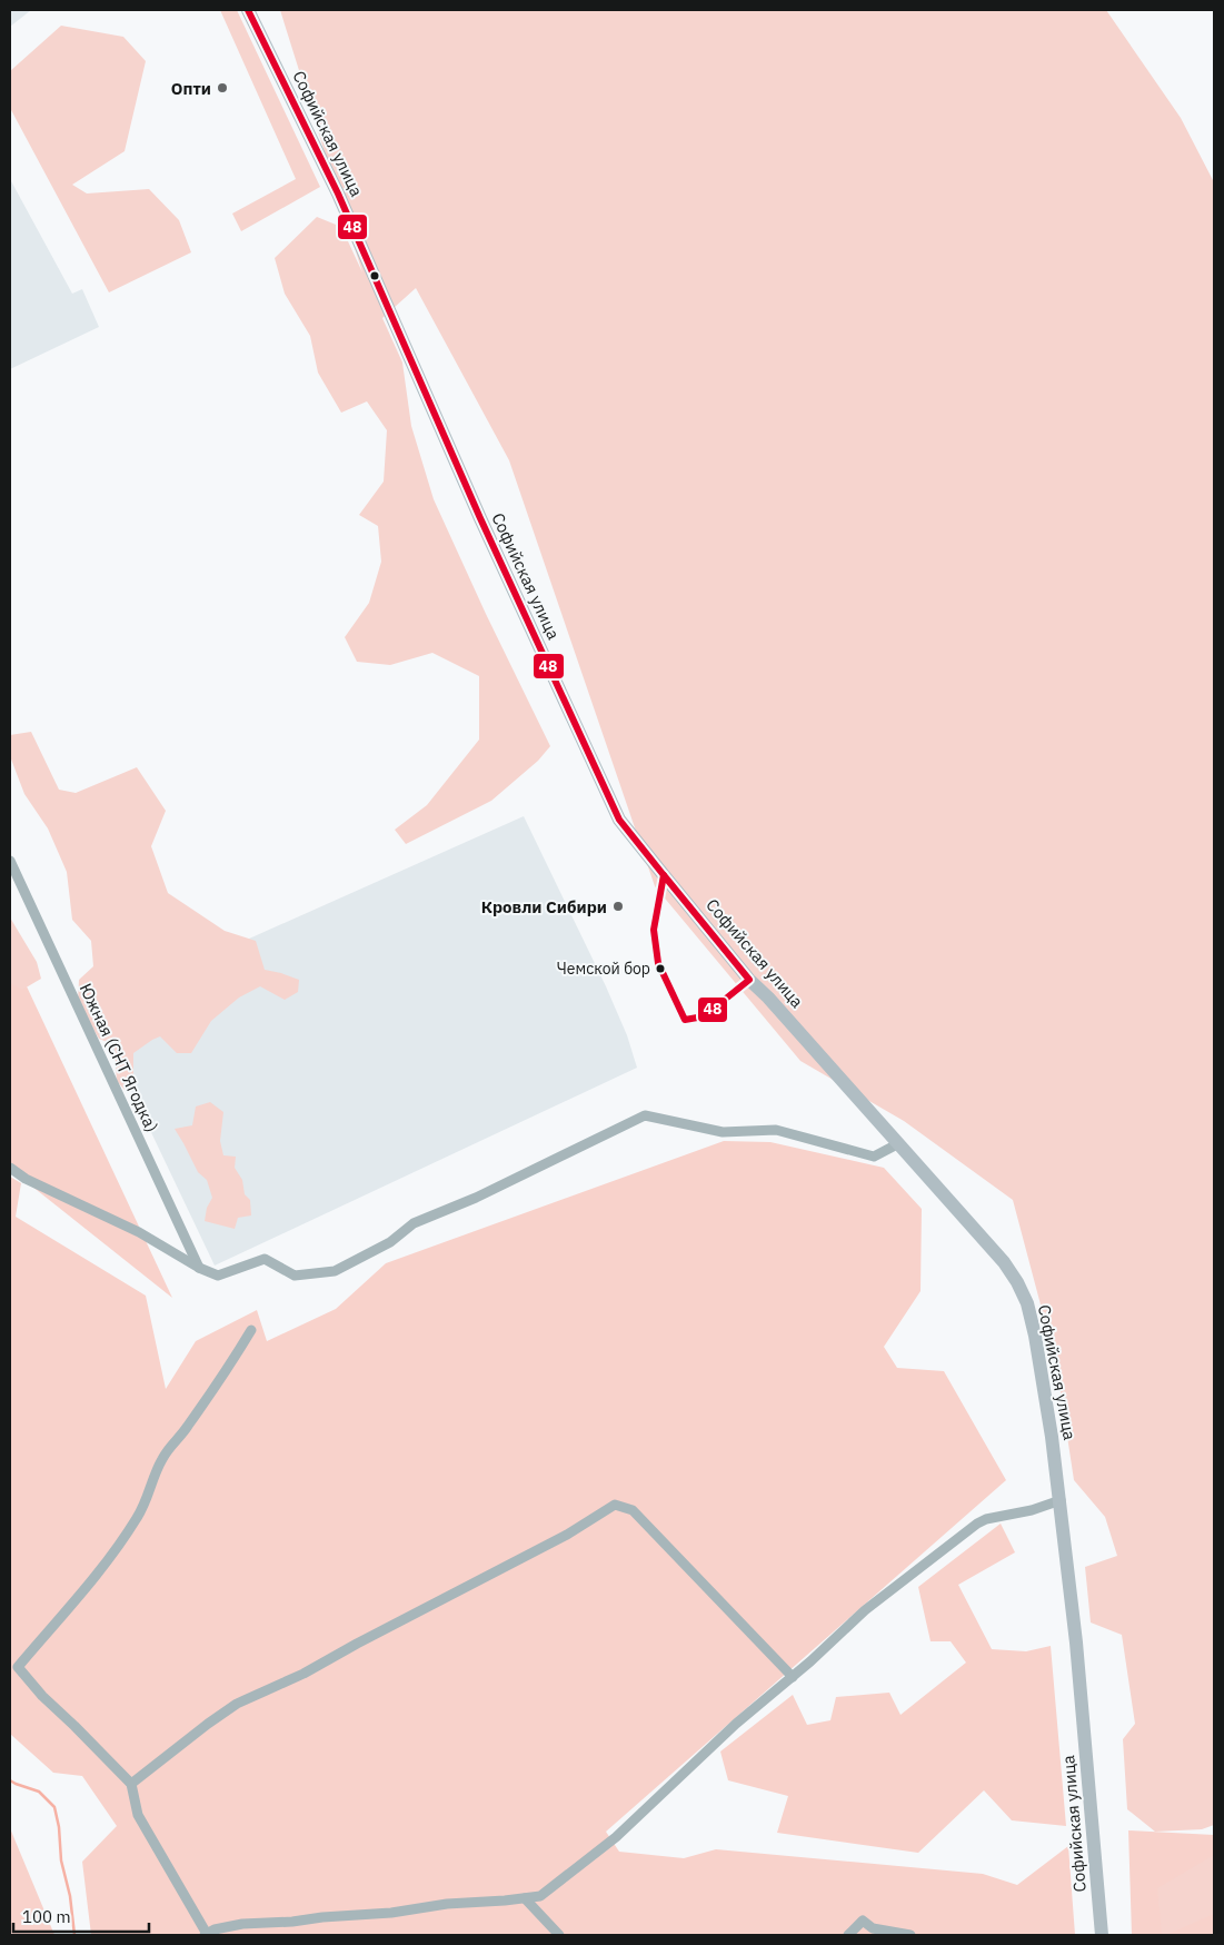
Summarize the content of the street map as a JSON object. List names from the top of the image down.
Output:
{
  "streets": {
    "main road": ["Софийская улица"],
    "street": ["Южная (СНТ Ягодка)"]
  },
  "places": ["Опти", "Кровли Сибири", "Чемской бор"],
  "lines": ["transit line 48"],
  "scale_bar": "100 m"
}
